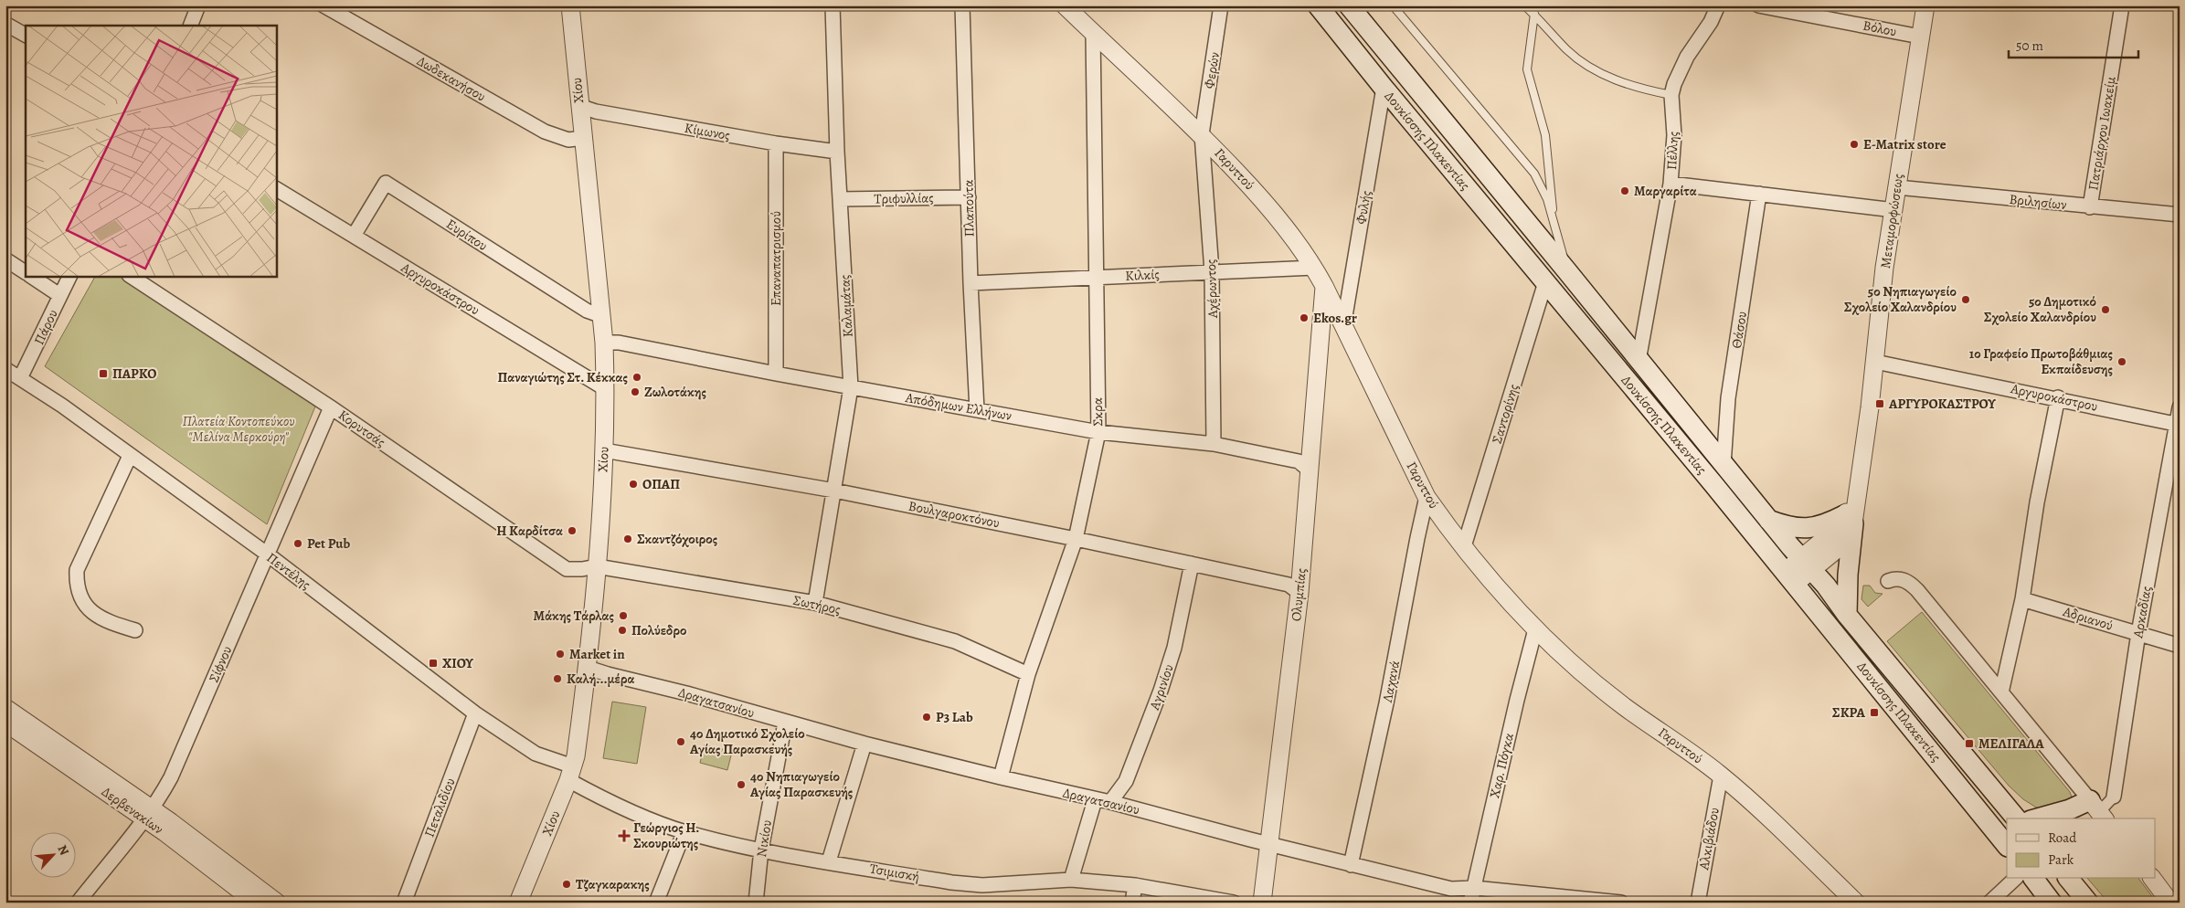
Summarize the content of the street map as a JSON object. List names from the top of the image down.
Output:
{
  "streets": {
    "main road": ["Δουκίσσης Πλακεντίας"],
    "street": [
      "Βόλου",
      "Φερών",
      "Δωδεκανήσου",
      "Χίου",
      "Κίμωνος",
      "Πατριάρχου Ιωακείμ",
      "Πέλλης",
      "Γαρυττού",
      "Τριφυλλίας",
      "Βριλησίων",
      "Φυλής",
      "Πλαπούτα",
      "Μεταμορφώσεως",
      "Ευρίπου",
      "Επαναπατρισμού",
      "Κιλκίς",
      "Αργυροκάστρου",
      "Αχέρωντος",
      "Καλαμάτας",
      "Πάρου",
      "Θάσου",
      "Απόδημων Ελλήνων",
      "Σκρα",
      "Σαντορίνης",
      "Κορυτσάς",
      "Βουλγαροκτόνου",
      "Πεντέλης",
      "Ολυμπίας",
      "Σωτήρος",
      "Αρκαδίας",
      "Αδριανού",
      "Σίφνου",
      "Λαχανά",
      "Αγρινίου",
      "Δραγατσανίου",
      "Χαρ. Πόγκα",
      "Πεταλιδίου",
      "Δερβενακίων",
      "Νικίου",
      "Αλκιβιάδου",
      "Τσιμισκή"
    ]
  },
  "crossings": [
    ["Βόλου", "Μεταμορφώσεως"],
    ["Φερών", "Γαρυττού"],
    ["Φερών", "Αχέρωντος"],
    ["Δωδεκανήσου", "Χίου"],
    ["Χίου", "Κίμωνος"],
    ["Χίου", "Ευρίπου"],
    ["Χίου", "Αργυροκάστρου"],
    ["Χίου", "Απόδημων Ελλήνων"],
    ["Χίου", "Κορυτσάς"],
    ["Χίου", "Βουλγαροκτόνου"],
    ["Χίου", "Πεντέλης"],
    ["Χίου", "Σωτήρος"],
    ["Χίου", "Δραγατσανίου"],
    ["Χίου", "Τσιμισκή"],
    ["Κίμωνος", "Επαναπατρισμού"],
    ["Κίμωνος", "Καλαμάτας"],
    ["Πατριάρχου Ιωακείμ", "Βριλησίων"],
    ["Δουκίσσης Πλακεντίας", "Πέλλης"],
    ["Δουκίσσης Πλακεντίας", "Φυλής"],
    ["Δουκίσσης Πλακεντίας", "Μεταμορφώσεως"],
    ["Δουκίσσης Πλακεντίας", "Θάσου"],
    ["Δουκίσσης Πλακεντίας", "Σαντορίνης"],
    ["Γαρυττού", "Φυλής"],
    ["Γαρυττού", "Κιλκίς"],
    ["Γαρυττού", "Αχέρωντος"],
    ["Γαρυττού", "Σκρα"],
    ["Γαρυττού", "Σαντορίνης"],
    ["Γαρυττού", "Ολυμπίας"],
    ["Γαρυττού", "Λαχανά"],
    ["Γαρυττού", "Χαρ. Πόγκα"],
    ["Γαρυττού", "Αλκιβιάδου"],
    ["Τριφυλλίας", "Πλαπούτα"],
    ["Τριφυλλίας", "Καλαμάτας"],
    ["Βριλησίων", "Μεταμορφώσεως"],
    ["Πλαπούτα", "Κιλκίς"],
    ["Πλαπούτα", "Απόδημων Ελλήνων"],
    ["Μεταμορφώσεως", "Αργυροκάστρου"],
    ["Ευρίπου", "Αργυροκάστρου"],
    ["Επαναπατρισμού", "Απόδημων Ελλήνων"],
    ["Κιλκίς", "Αχέρωντος"],
    ["Κιλκίς", "Σκρα"],
    ["Αργυροκάστρου", "Αρκαδίας"],
    ["Αχέρωντος", "Απόδημων Ελλήνων"],
    ["Καλαμάτας", "Απόδημων Ελλήνων"],
    ["Καλαμάτας", "Βουλγαροκτόνου"],
    ["Καλαμάτας", "Σωτήρος"],
    ["Πάρου", "Πεντέλης"],
    ["Απόδημων Ελλήνων", "Σκρα"],
    ["Απόδημων Ελλήνων", "Ολυμπίας"],
    ["Σκρα", "Βουλγαροκτόνου"],
    ["Σκρα", "Σωτήρος"],
    ["Σκρα", "Δραγατσανίου"],
    ["Κορυτσάς", "Σωτήρος"],
    ["Κορυτσάς", "Σίφνου"],
    ["Βουλγαροκτόνου", "Ολυμπίας"],
    ["Βουλγαροκτόνου", "Αγρινίου"],
    ["Πεντέλης", "Σίφνου"],
    ["Πεντέλης", "Πεταλιδίου"],
    ["Πεντέλης", "Τσιμισκή"],
    ["Ολυμπίας", "Δραγατσανίου"],
    ["Αρκαδίας", "Αδριανού"],
    ["Σίφνου", "Δερβενακίων"],
    ["Λαχανά", "Δραγατσανίου"],
    ["Αγρινίου", "Δραγατσανίου"],
    ["Δραγατσανίου", "Χαρ. Πόγκα"],
    ["Δραγατσανίου", "Νικίου"],
    ["Νικίου", "Τσιμισκή"]
  ],
  "parks": ["Πλατεία Κοντοπεύκου \"Μελίνα Μερκούρη\""],
  "places": {
    "other": [
      "E-Matrix store",
      "Μαργαρίτα",
      "5ο Νηπιαγωγείο Σχολείο Χαλανδρίου",
      "5ο Δημοτικό Σχολείο Χαλανδρίου",
      "Ekos.gr",
      "1ο Γραφείο Πρωτοβάθμιας Εκπαίδευσης",
      "Παναγιώτης Στ. Κέκκας",
      "Ζωλοτάκης",
      "ΟΠΑΠ",
      "Η Καρδίτσα",
      "Σκαντζόχοιρος",
      "Pet Pub",
      "Μάκης Τάρλας",
      "Πολύεδρο",
      "Market in",
      "Καλή...μέρα",
      "P3 Lab",
      "4ο Δημοτικό Σχολείο Αγίας Παρασκευής",
      "4ο Νηπιαγωγείο Αγίας Παρασκευής",
      "Τζαγκαρακης"
    ],
    "transit": [
      "ΠΑΡΚΟ",
      "ΑΡΓΥΡΟΚΑΣΤΡΟΥ",
      "ΧΙΟΥ",
      "ΣΚΡΑ",
      "ΜΕΛΙΓΑΛΑ"
    ],
    "health": ["Γεώργιος Η. Σκουριώτης"]
  },
  "legend": ["Road", "Park"],
  "scale_bar": "50 m",
  "north": "top right"
}
